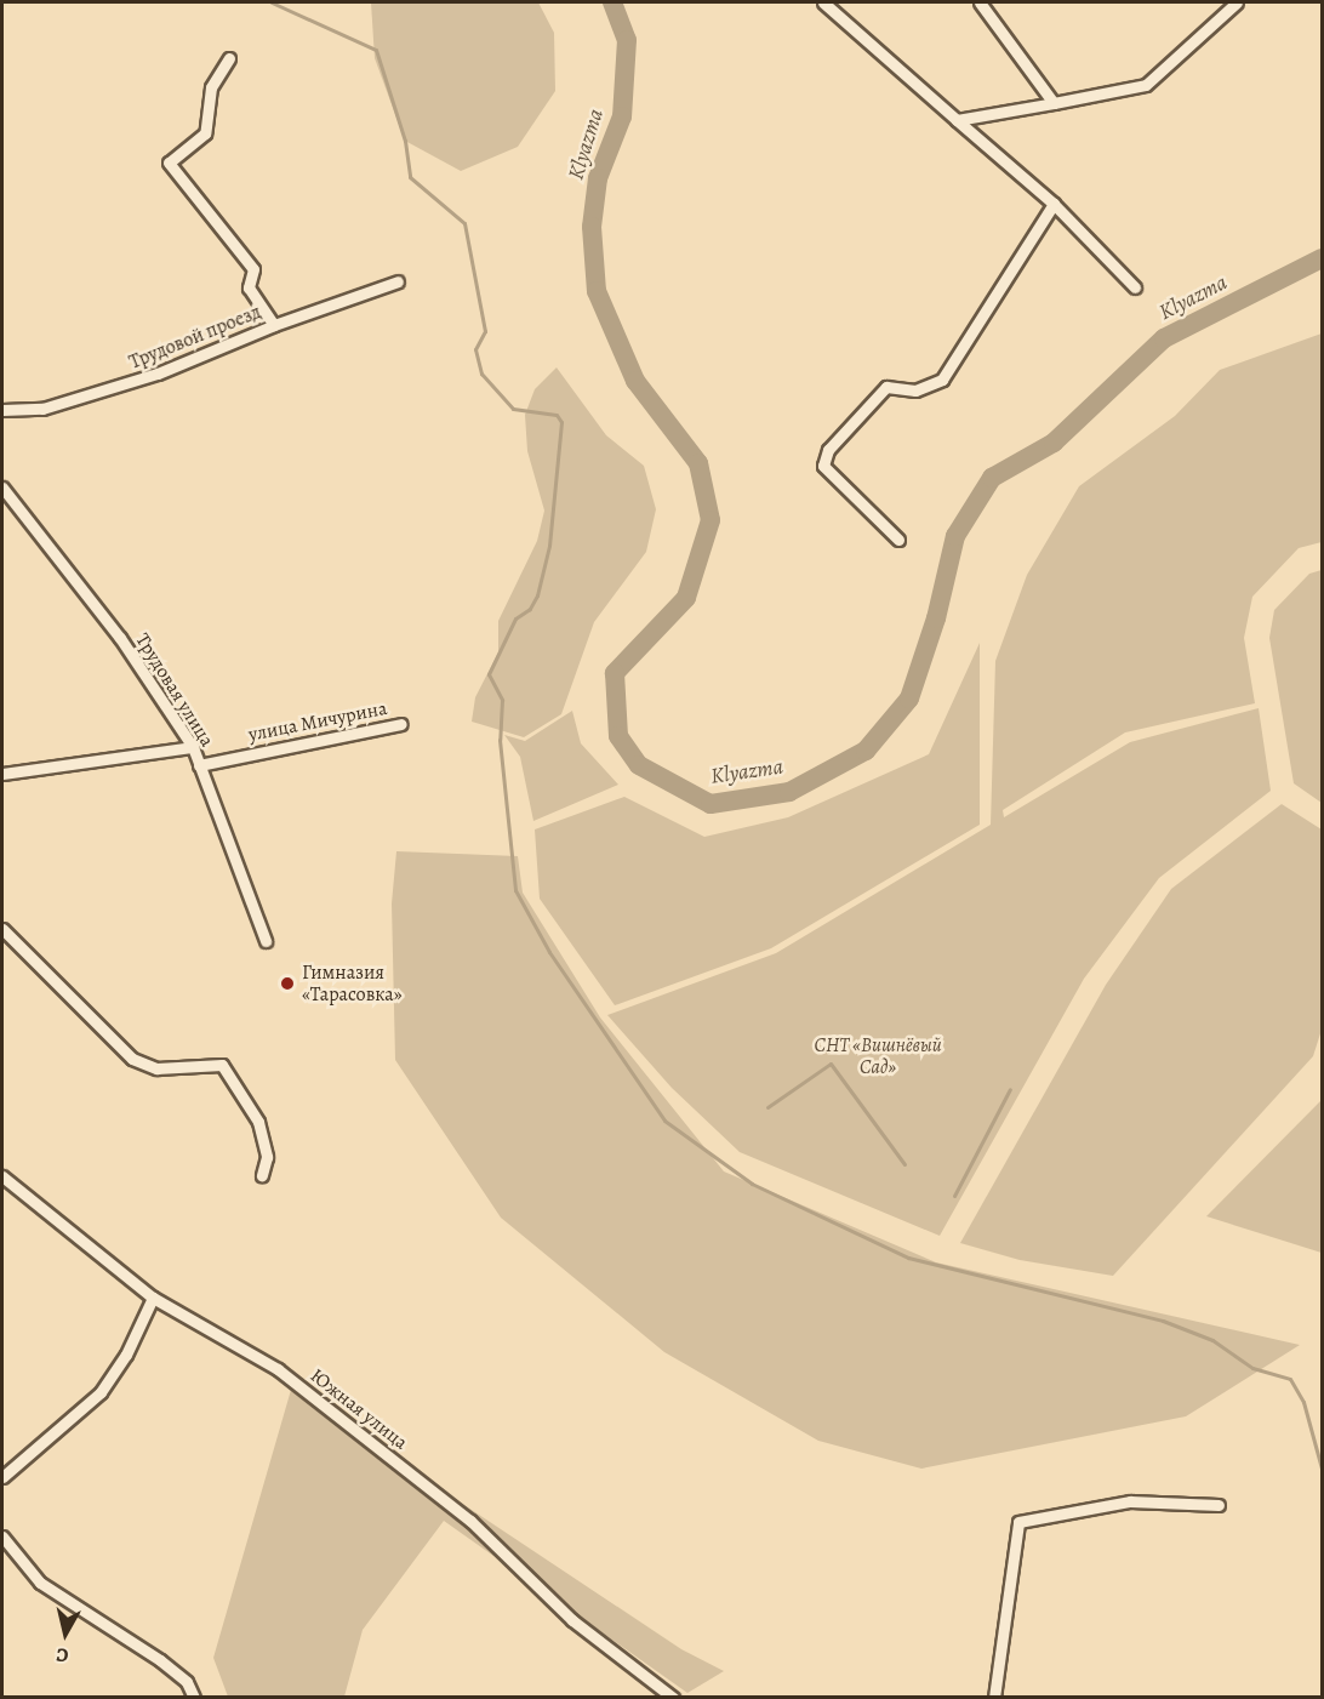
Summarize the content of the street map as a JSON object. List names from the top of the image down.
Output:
{
  "streets": {
    "street": [
      "Трудовой проезд",
      "Трудовая улица",
      "улица Мичурина",
      "Южная улица"
    ]
  },
  "crossings": [
    ["Трудовая улица", "улица Мичурина"]
  ],
  "water": ["Klyazma"],
  "parks": ["СНТ «Вишнёвый Сад»"],
  "places": ["Гимназия «Тарасовка»"],
  "north": "bottom"
}
